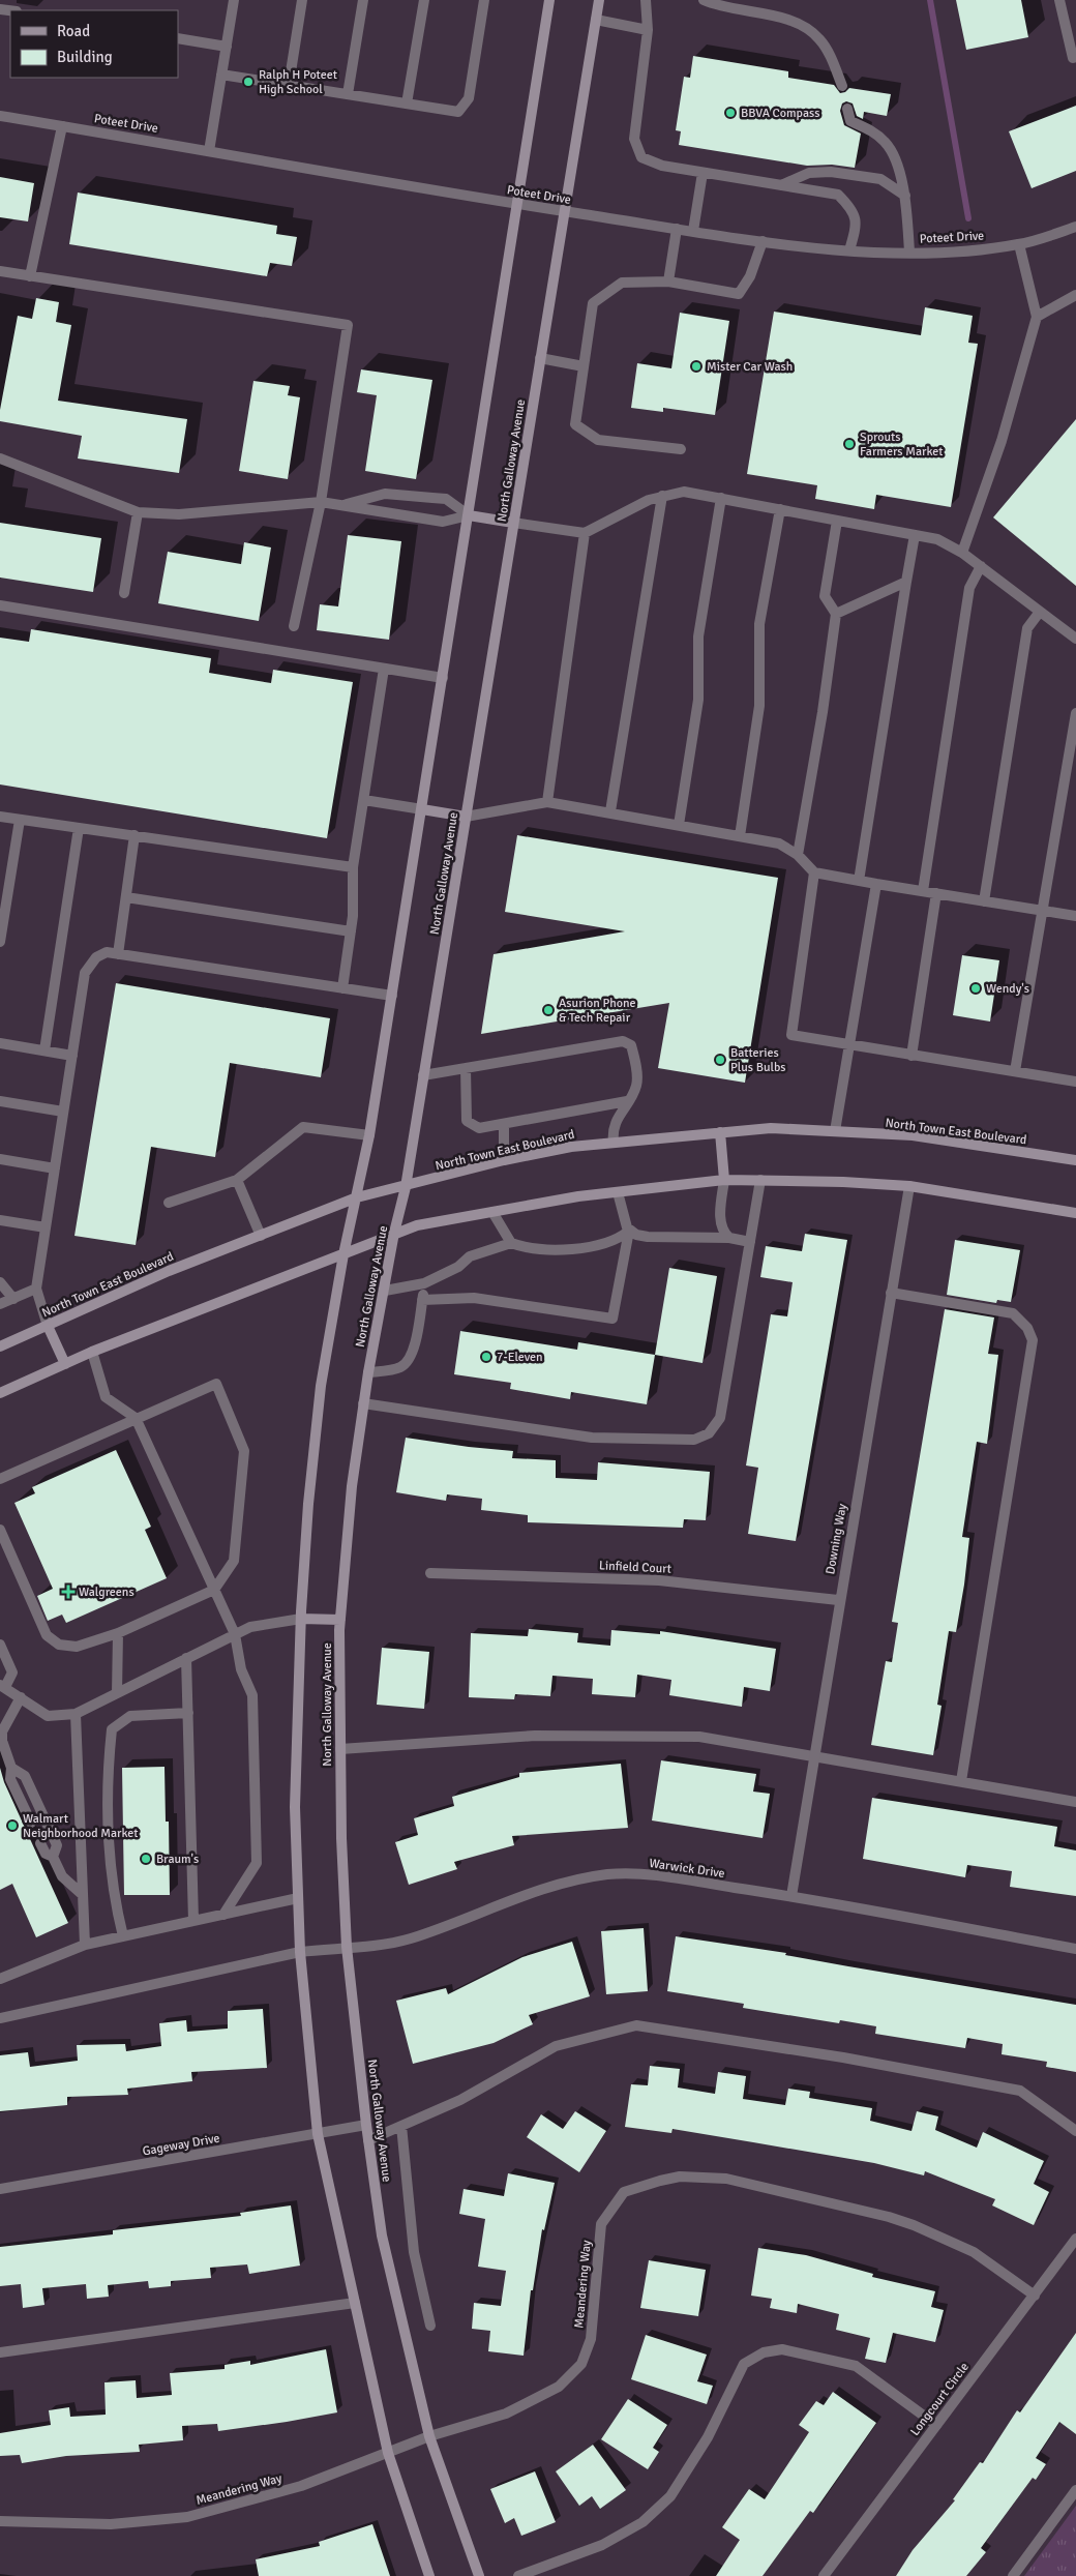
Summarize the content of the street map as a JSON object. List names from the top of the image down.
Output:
{
  "streets": {
    "main road": ["North Galloway Avenue", "North Town East Boulevard"],
    "street": [
      "Poteet Drive",
      "Downing Way",
      "Linfield Court",
      "Warwick Drive",
      "Gageway Drive",
      "Meandering Way",
      "Longcourt Circle"
    ]
  },
  "crossings": [
    ["Poteet Drive", "North Galloway Avenue"],
    ["North Galloway Avenue", "North Town East Boulevard"],
    ["North Galloway Avenue", "Warwick Drive"],
    ["North Galloway Avenue", "Gageway Drive"],
    ["North Galloway Avenue", "Meandering Way"],
    ["Downing Way", "Linfield Court"],
    ["Downing Way", "Warwick Drive"],
    ["Meandering Way", "Longcourt Circle"]
  ],
  "places": {
    "other": [
      "Ralph H Poteet High School",
      "BBVA Compass",
      "Mister Car Wash",
      "Sprouts Farmers Market",
      "Wendy's",
      "Asurion Phone & Tech Repair",
      "Batteries Plus Bulbs",
      "7-Eleven",
      "Walmart Neighborhood Market",
      "Braum's"
    ],
    "health": ["Walgreens"]
  },
  "legend": ["Road", "Building"]
}
